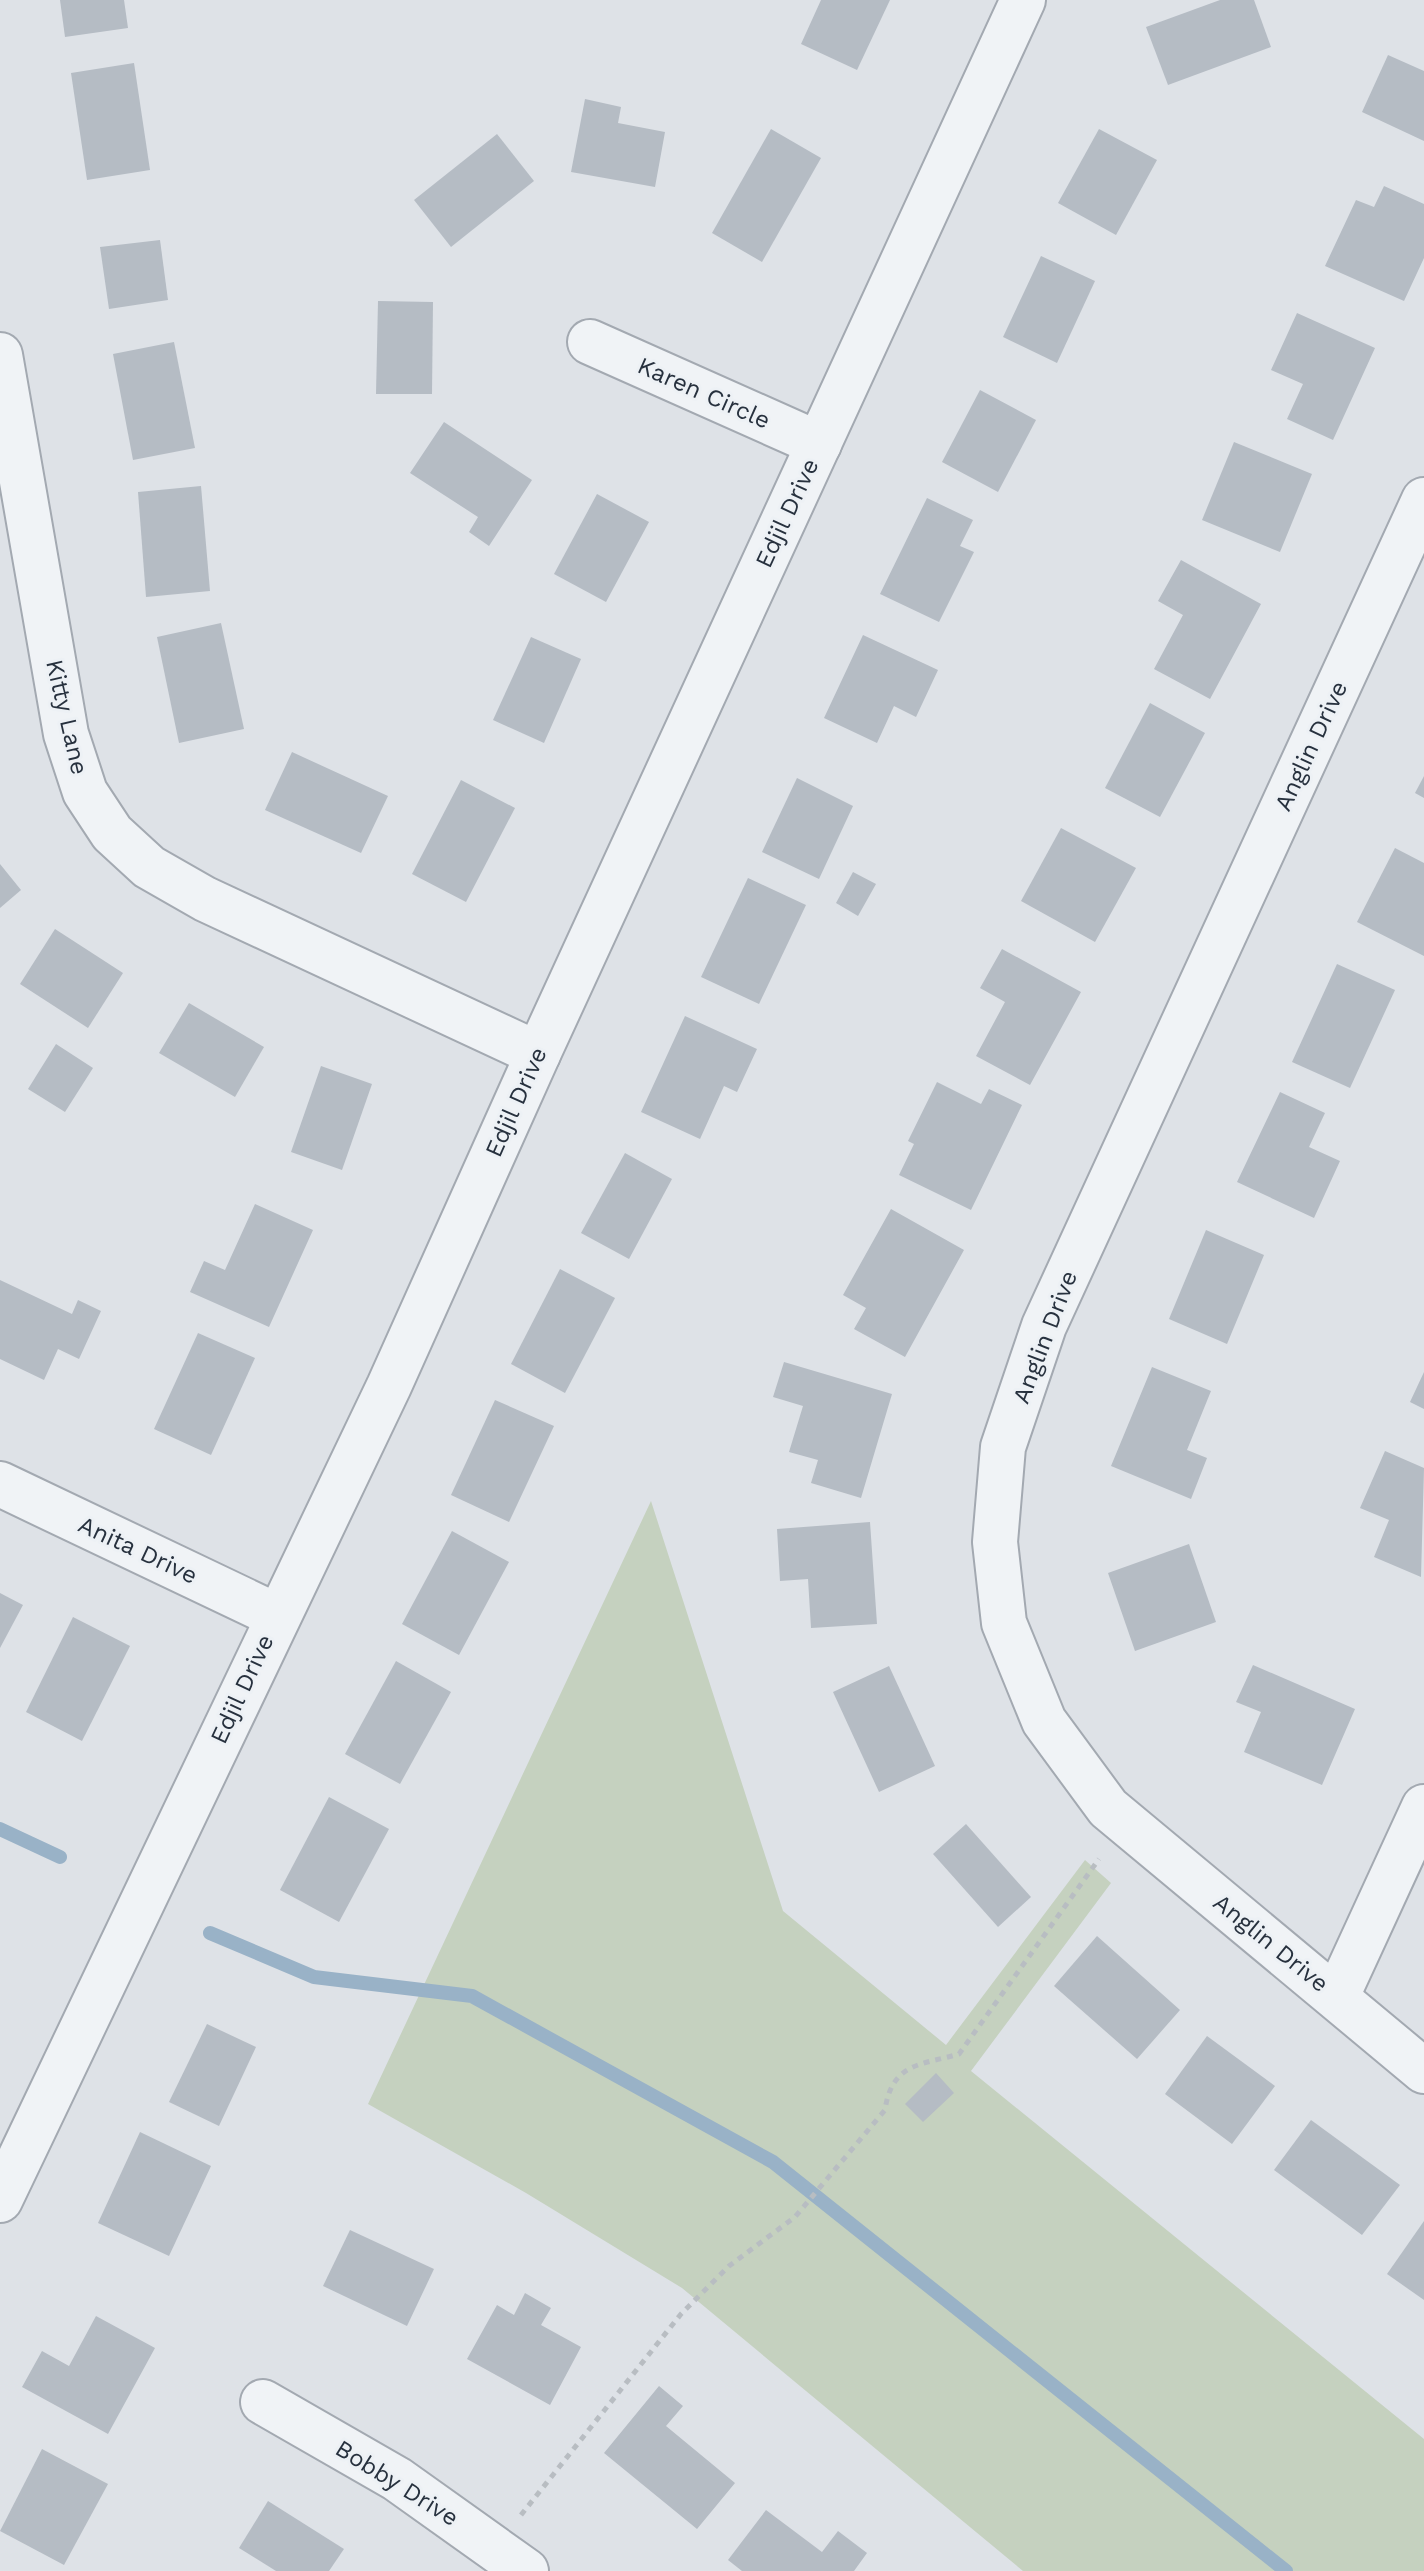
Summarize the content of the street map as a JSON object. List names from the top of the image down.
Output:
{
  "streets": {
    "street": [
      "Karen Circle",
      "Edjil Drive",
      "Kitty Lane",
      "Anglin Drive",
      "Anita Drive",
      "Bobby Drive"
    ]
  },
  "crossings": [
    ["Karen Circle", "Edjil Drive"],
    ["Edjil Drive", "Kitty Lane"],
    ["Edjil Drive", "Anita Drive"]
  ]
}
